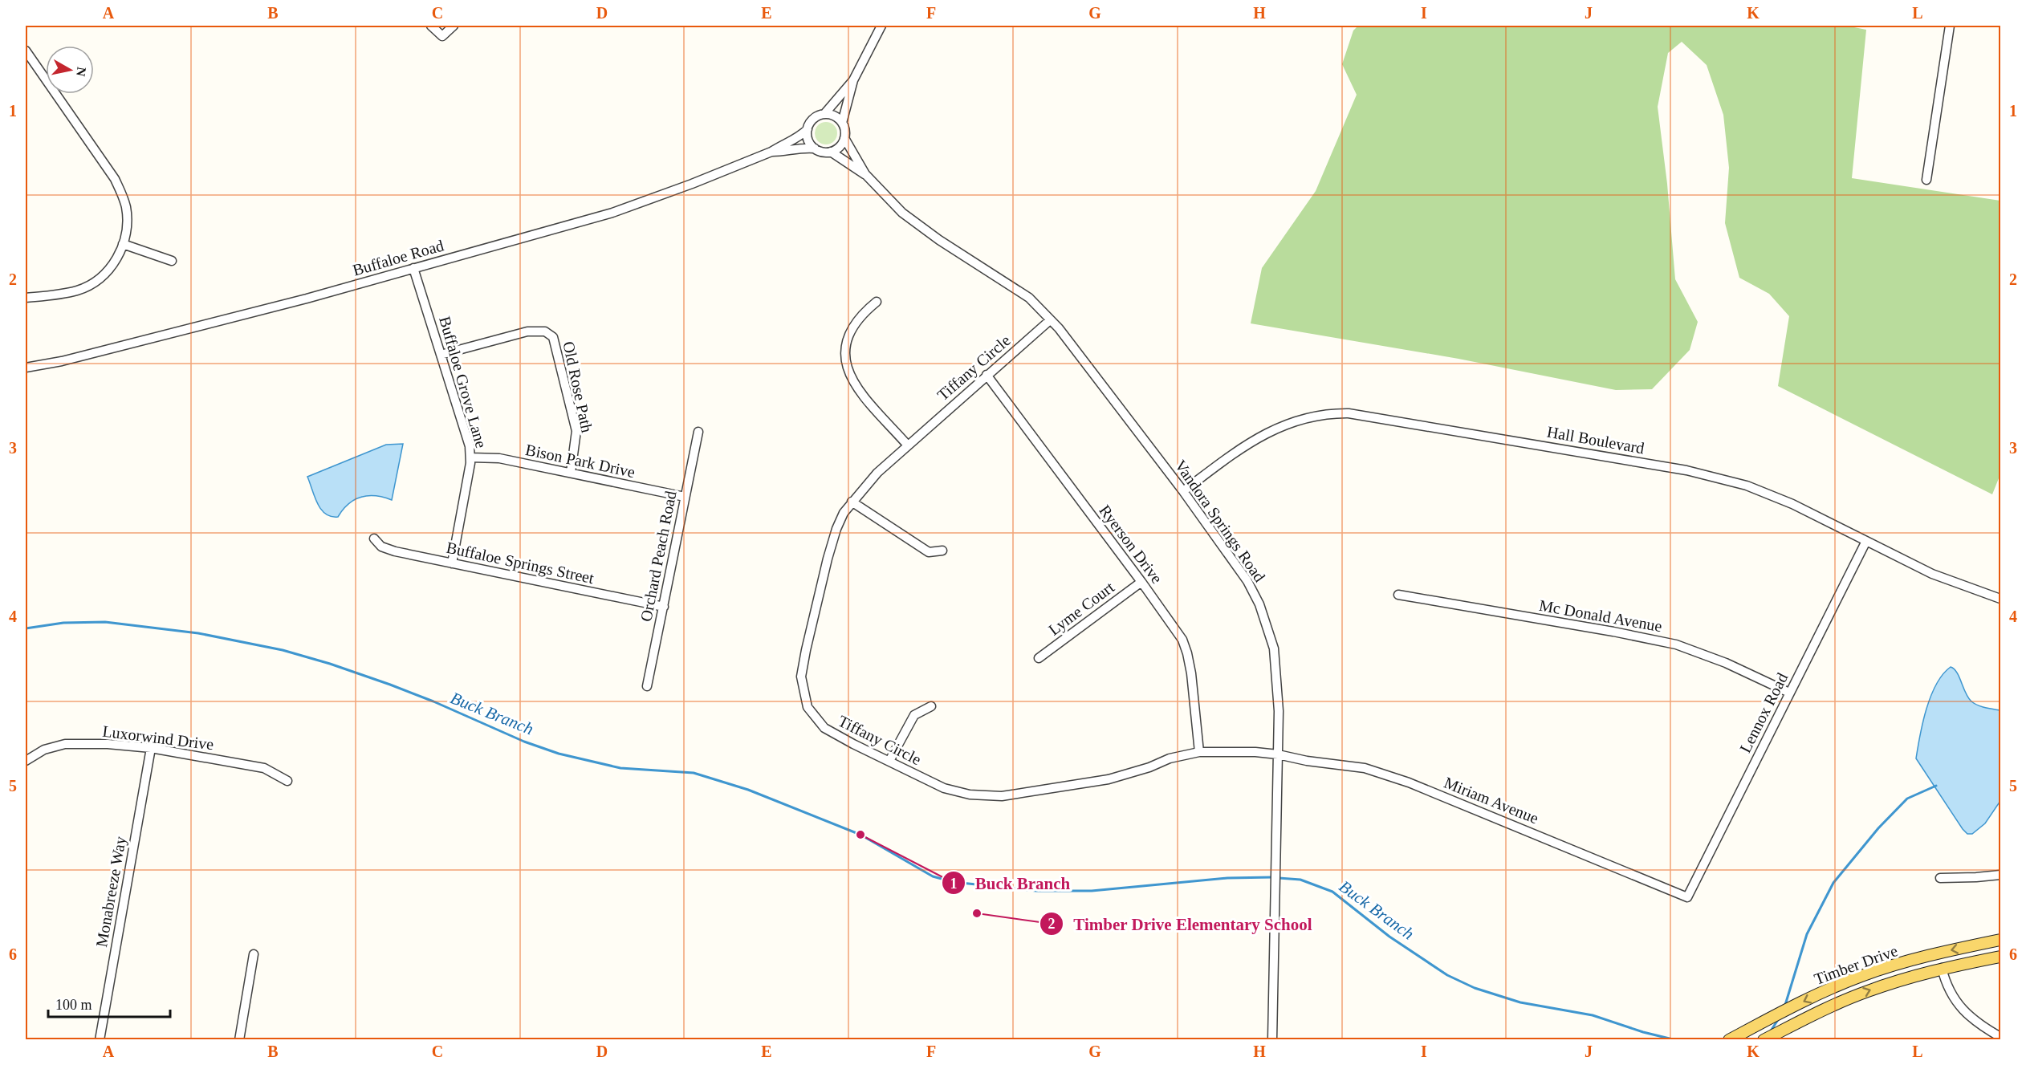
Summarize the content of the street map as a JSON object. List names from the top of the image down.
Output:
{
  "streets": {
    "main road": ["Timber Drive"],
    "street": [
      "Buffaloe Road",
      "Tiffany Circle",
      "Buffaloe Grove Lane",
      "Old Rose Path",
      "Hall Boulevard",
      "Bison Park Drive",
      "Vandora Springs Road",
      "Ryerson Drive",
      "Orchard Peach Road",
      "Buffaloe Springs Street",
      "Lyme Court",
      "Mc Donald Avenue",
      "Lennox Road",
      "Luxorwind Drive",
      "Miriam Avenue",
      "Monabreeze Way"
    ]
  },
  "crossings": [
    ["Buffaloe Road", "Buffaloe Grove Lane"],
    ["Buffaloe Road", "Vandora Springs Road"],
    ["Tiffany Circle", "Vandora Springs Road"],
    ["Tiffany Circle", "Ryerson Drive"],
    ["Tiffany Circle", "Miriam Avenue"],
    ["Buffaloe Grove Lane", "Old Rose Path"],
    ["Buffaloe Grove Lane", "Bison Park Drive"],
    ["Buffaloe Grove Lane", "Buffaloe Springs Street"],
    ["Old Rose Path", "Bison Park Drive"],
    ["Hall Boulevard", "Vandora Springs Road"],
    ["Hall Boulevard", "Lennox Road"],
    ["Bison Park Drive", "Orchard Peach Road"],
    ["Vandora Springs Road", "Miriam Avenue"],
    ["Ryerson Drive", "Lyme Court"],
    ["Orchard Peach Road", "Buffaloe Springs Street"],
    ["Mc Donald Avenue", "Lennox Road"],
    ["Lennox Road", "Miriam Avenue"],
    ["Luxorwind Drive", "Monabreeze Way"]
  ],
  "water": ["Buck Branch"],
  "places": ["Buck Branch", "Timber Drive Elementary School"],
  "scale_bar": "100 m",
  "north": "right",
  "grid": {
    "columns": [
      "A",
      "B",
      "C",
      "D",
      "E",
      "F",
      "G",
      "H",
      "I",
      "J",
      "K",
      "L"
    ],
    "rows": [
      "1",
      "2",
      "3",
      "4",
      "5",
      "6"
    ]
  }
}
